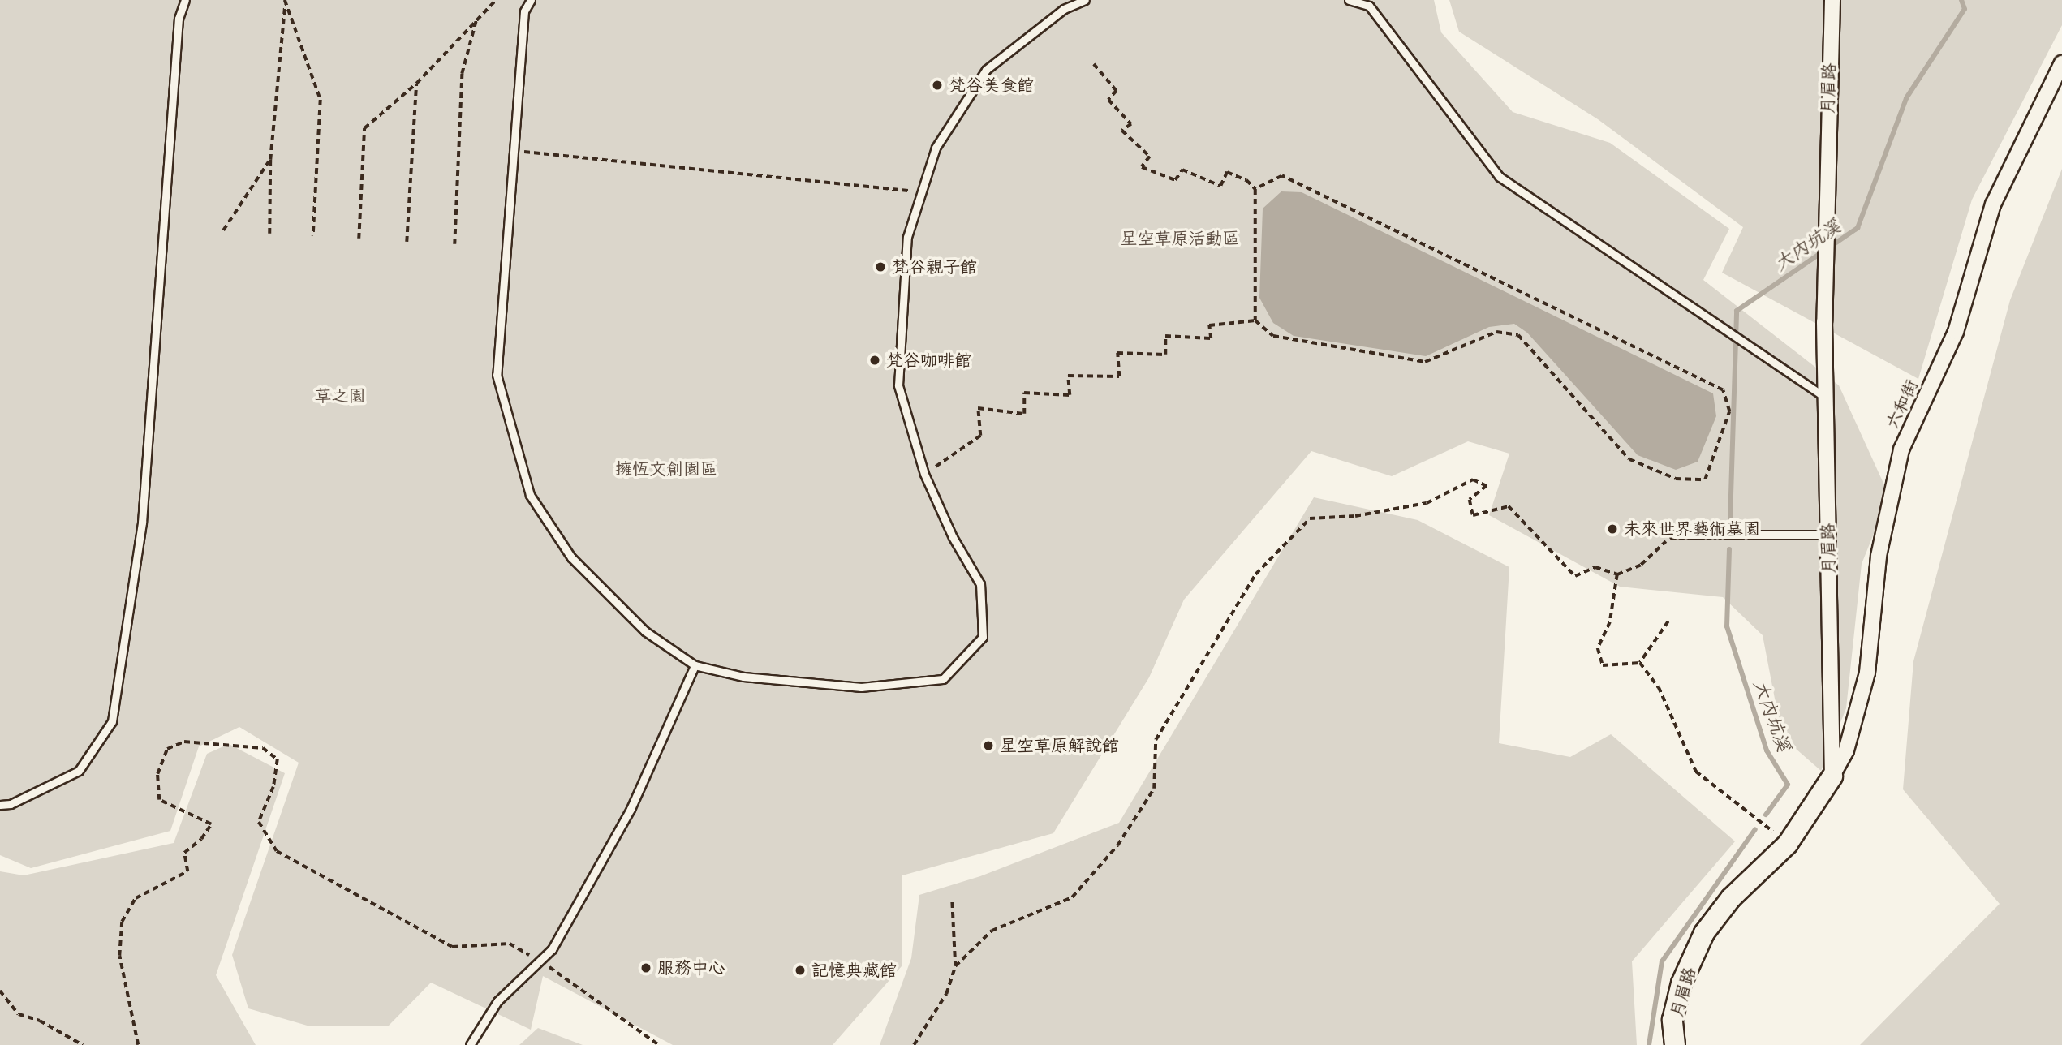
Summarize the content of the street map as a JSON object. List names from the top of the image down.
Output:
{
  "streets": {
    "street": ["月眉路", "六和街"]
  },
  "crossings": [
    ["月眉路", "六和街"]
  ],
  "water": ["大內坑溪"],
  "parks": ["星空草原活動區", "草之園", "擁恆文創園區"],
  "places": [
    "梵谷美食館",
    "梵谷親子館",
    "梵谷咖啡館",
    "未來世界藝術墓園",
    "星空草原解說館",
    "服務中心",
    "記憶典藏館"
  ]
}
